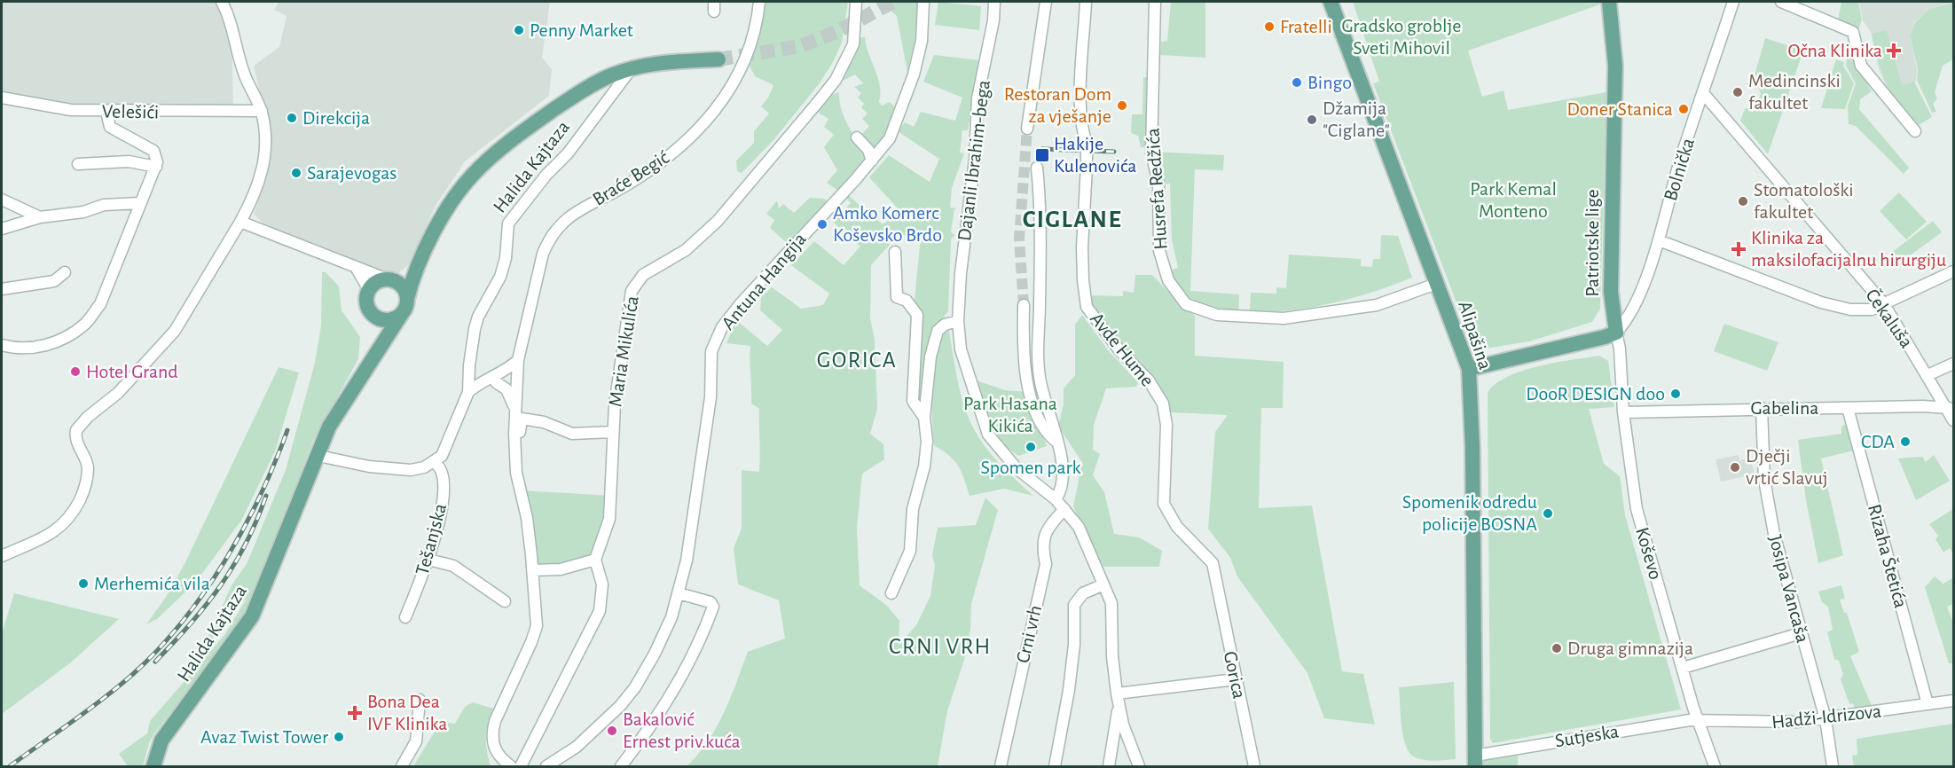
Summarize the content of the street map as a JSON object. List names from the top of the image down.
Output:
{
  "streets": {
    "main road": ["Halida Kajtaza", "Patriotske lige", "Alipašina"],
    "street": [
      "Velešići",
      "Dajanli Ibrahim-bega",
      "Bolnička",
      "Braće Begić",
      "Husrefa Redžića",
      "Antuna Hangija",
      "Čekaluša",
      "Avde Hume",
      "Maria Mikulića",
      "Gabelina",
      "Tešanjska",
      "Koševo",
      "Rizaha Štetića",
      "Josipa Vancaša",
      "Crni vrh",
      "Gorica",
      "Hadži-Idrizova",
      "Sutjeska"
    ]
  },
  "crossings": [
    ["Dajanli Ibrahim-bega", "Crni vrh"],
    ["Halida Kajtaza", "Tešanjska"],
    ["Bolnička", "Patriotske lige"],
    ["Bolnička", "Čekaluša"],
    ["Bolnička", "Koševo"],
    ["Husrefa Redžića", "Alipašina"],
    ["Patriotske lige", "Koševo"],
    ["Čekaluša", "Gabelina"],
    ["Alipašina", "Sutjeska"],
    ["Avde Hume", "Gorica"],
    ["Gabelina", "Koševo"],
    ["Gabelina", "Rizaha Štetića"],
    ["Gabelina", "Josipa Vancaša"],
    ["Koševo", "Hadži-Idrizova"],
    ["Koševo", "Sutjeska"],
    ["Rizaha Štetića", "Hadži-Idrizova"],
    ["Josipa Vancaša", "Hadži-Idrizova"],
    ["Hadži-Idrizova", "Sutjeska"]
  ],
  "districts": ["CIGLANE", "GORICA", "CRNI VRH"],
  "parks": ["Gradsko groblje Sveti Mihovil", "Park Кemal Monteno", "Park Hasana Kikića"],
  "places": {
    "other": [
      "Fratelli",
      "Penny Market",
      "Bingo",
      "Medincinski fakultet",
      "Restoran Dom za vješanje",
      "Doner Stanica",
      "Direkcija",
      "Džamija \"Ciglane\"",
      "Sarajevogas",
      "Stomatološki fakultet",
      "Amko Komerc Koševsko Brdo",
      "Hotel Grand",
      "DooR DESIGN doo",
      "CDA",
      "Spomen park",
      "Dječji vrtić Slavuj",
      "Spomenik odredu policije BOSNA",
      "Merhemića vila",
      "Druga gimnazija",
      "Bakalović Ernest priv.kuća",
      "Avaz Twist Tower"
    ],
    "health": ["Očna Klinika", "Klinika za maksilofacijalnu hirurgiju", "Bona Dea IVF Klinika"],
    "transit": ["Hakije Kulenovića"]
  }
}
